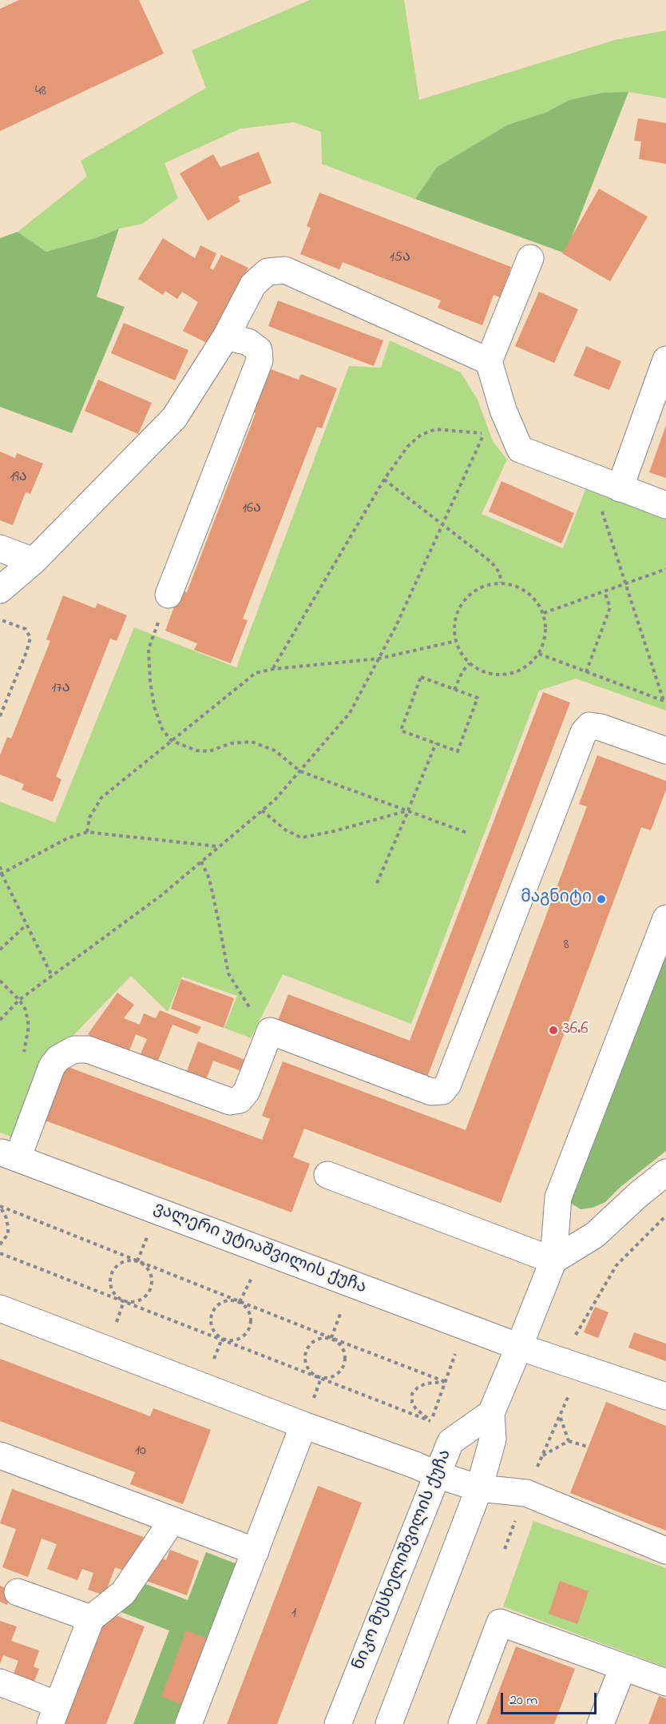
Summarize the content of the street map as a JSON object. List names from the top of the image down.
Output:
{
  "streets": {
    "street": ["ვალერი უტიაშვილის ქუჩა", "ნიკო მუსხელიშვილის ქუჩა"]
  },
  "places": ["მაგნიტი", "36.6"],
  "house_numbers": [
    "48",
    "15ა",
    "19ა",
    "16ა",
    "17ა",
    "8",
    "10",
    "1"
  ],
  "scale_bar": "20 m"
}
